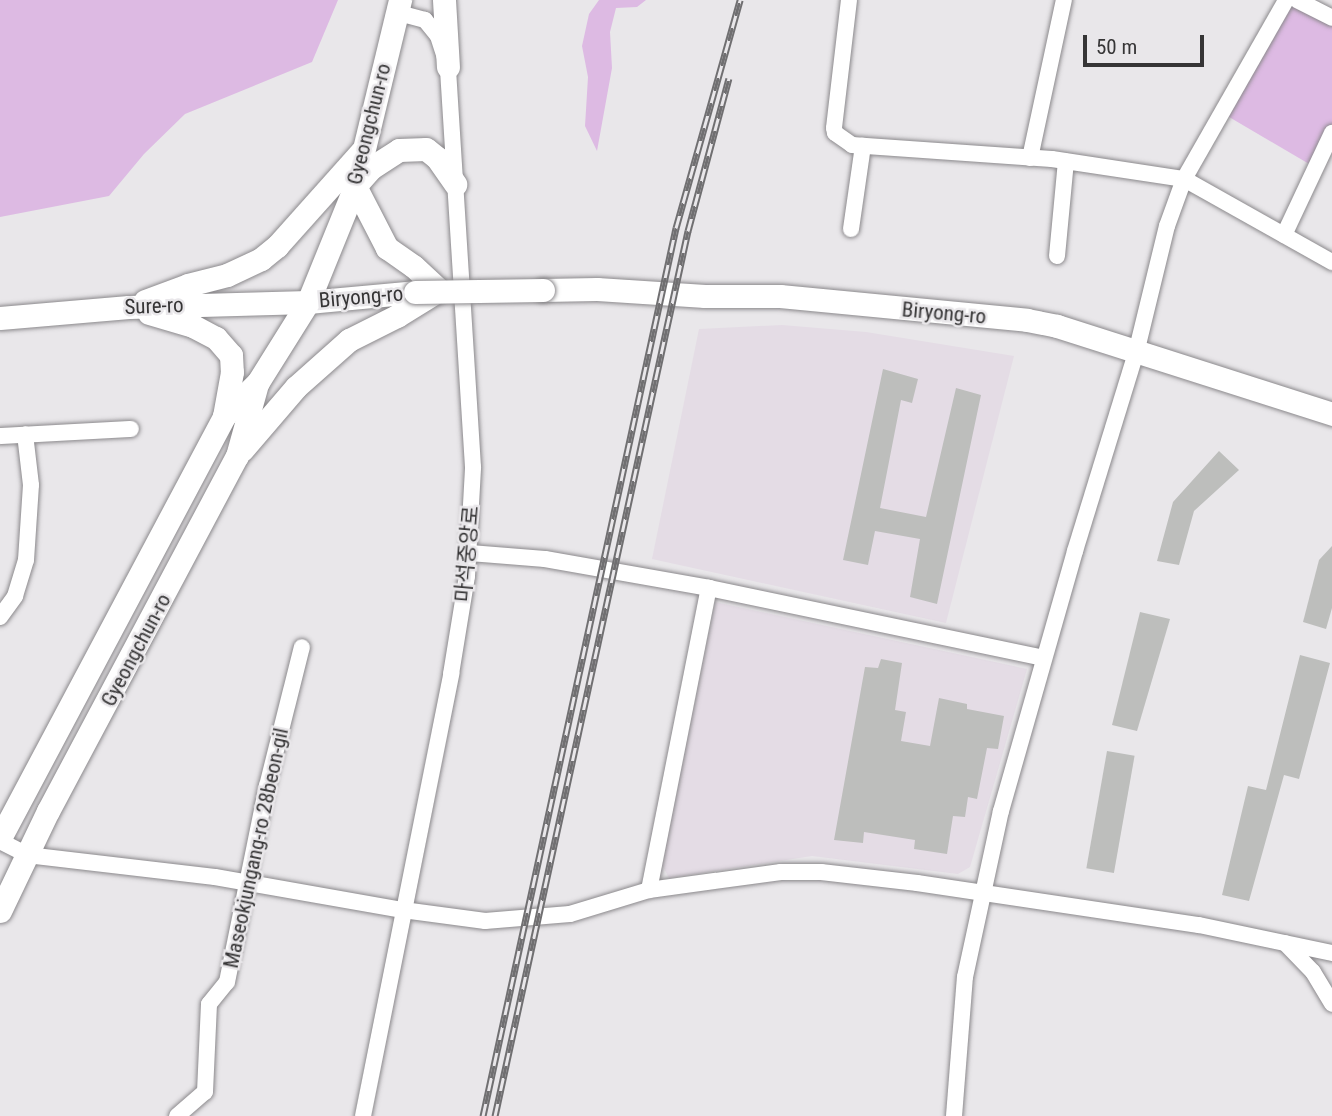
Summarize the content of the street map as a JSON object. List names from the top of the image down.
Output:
{
  "streets": {
    "street": [
      "Gyeongchun-ro",
      "Biryong-ro",
      "Sure-ro",
      "마석중앙로",
      "Maseokjungang-ro 28beon-gil"
    ]
  },
  "crossings": [
    ["Gyeongchun-ro", "Biryong-ro"],
    ["Gyeongchun-ro", "Sure-ro"],
    ["Gyeongchun-ro", "마석중앙로"],
    ["Biryong-ro", "Sure-ro"]
  ],
  "scale_bar": "50 m"
}
